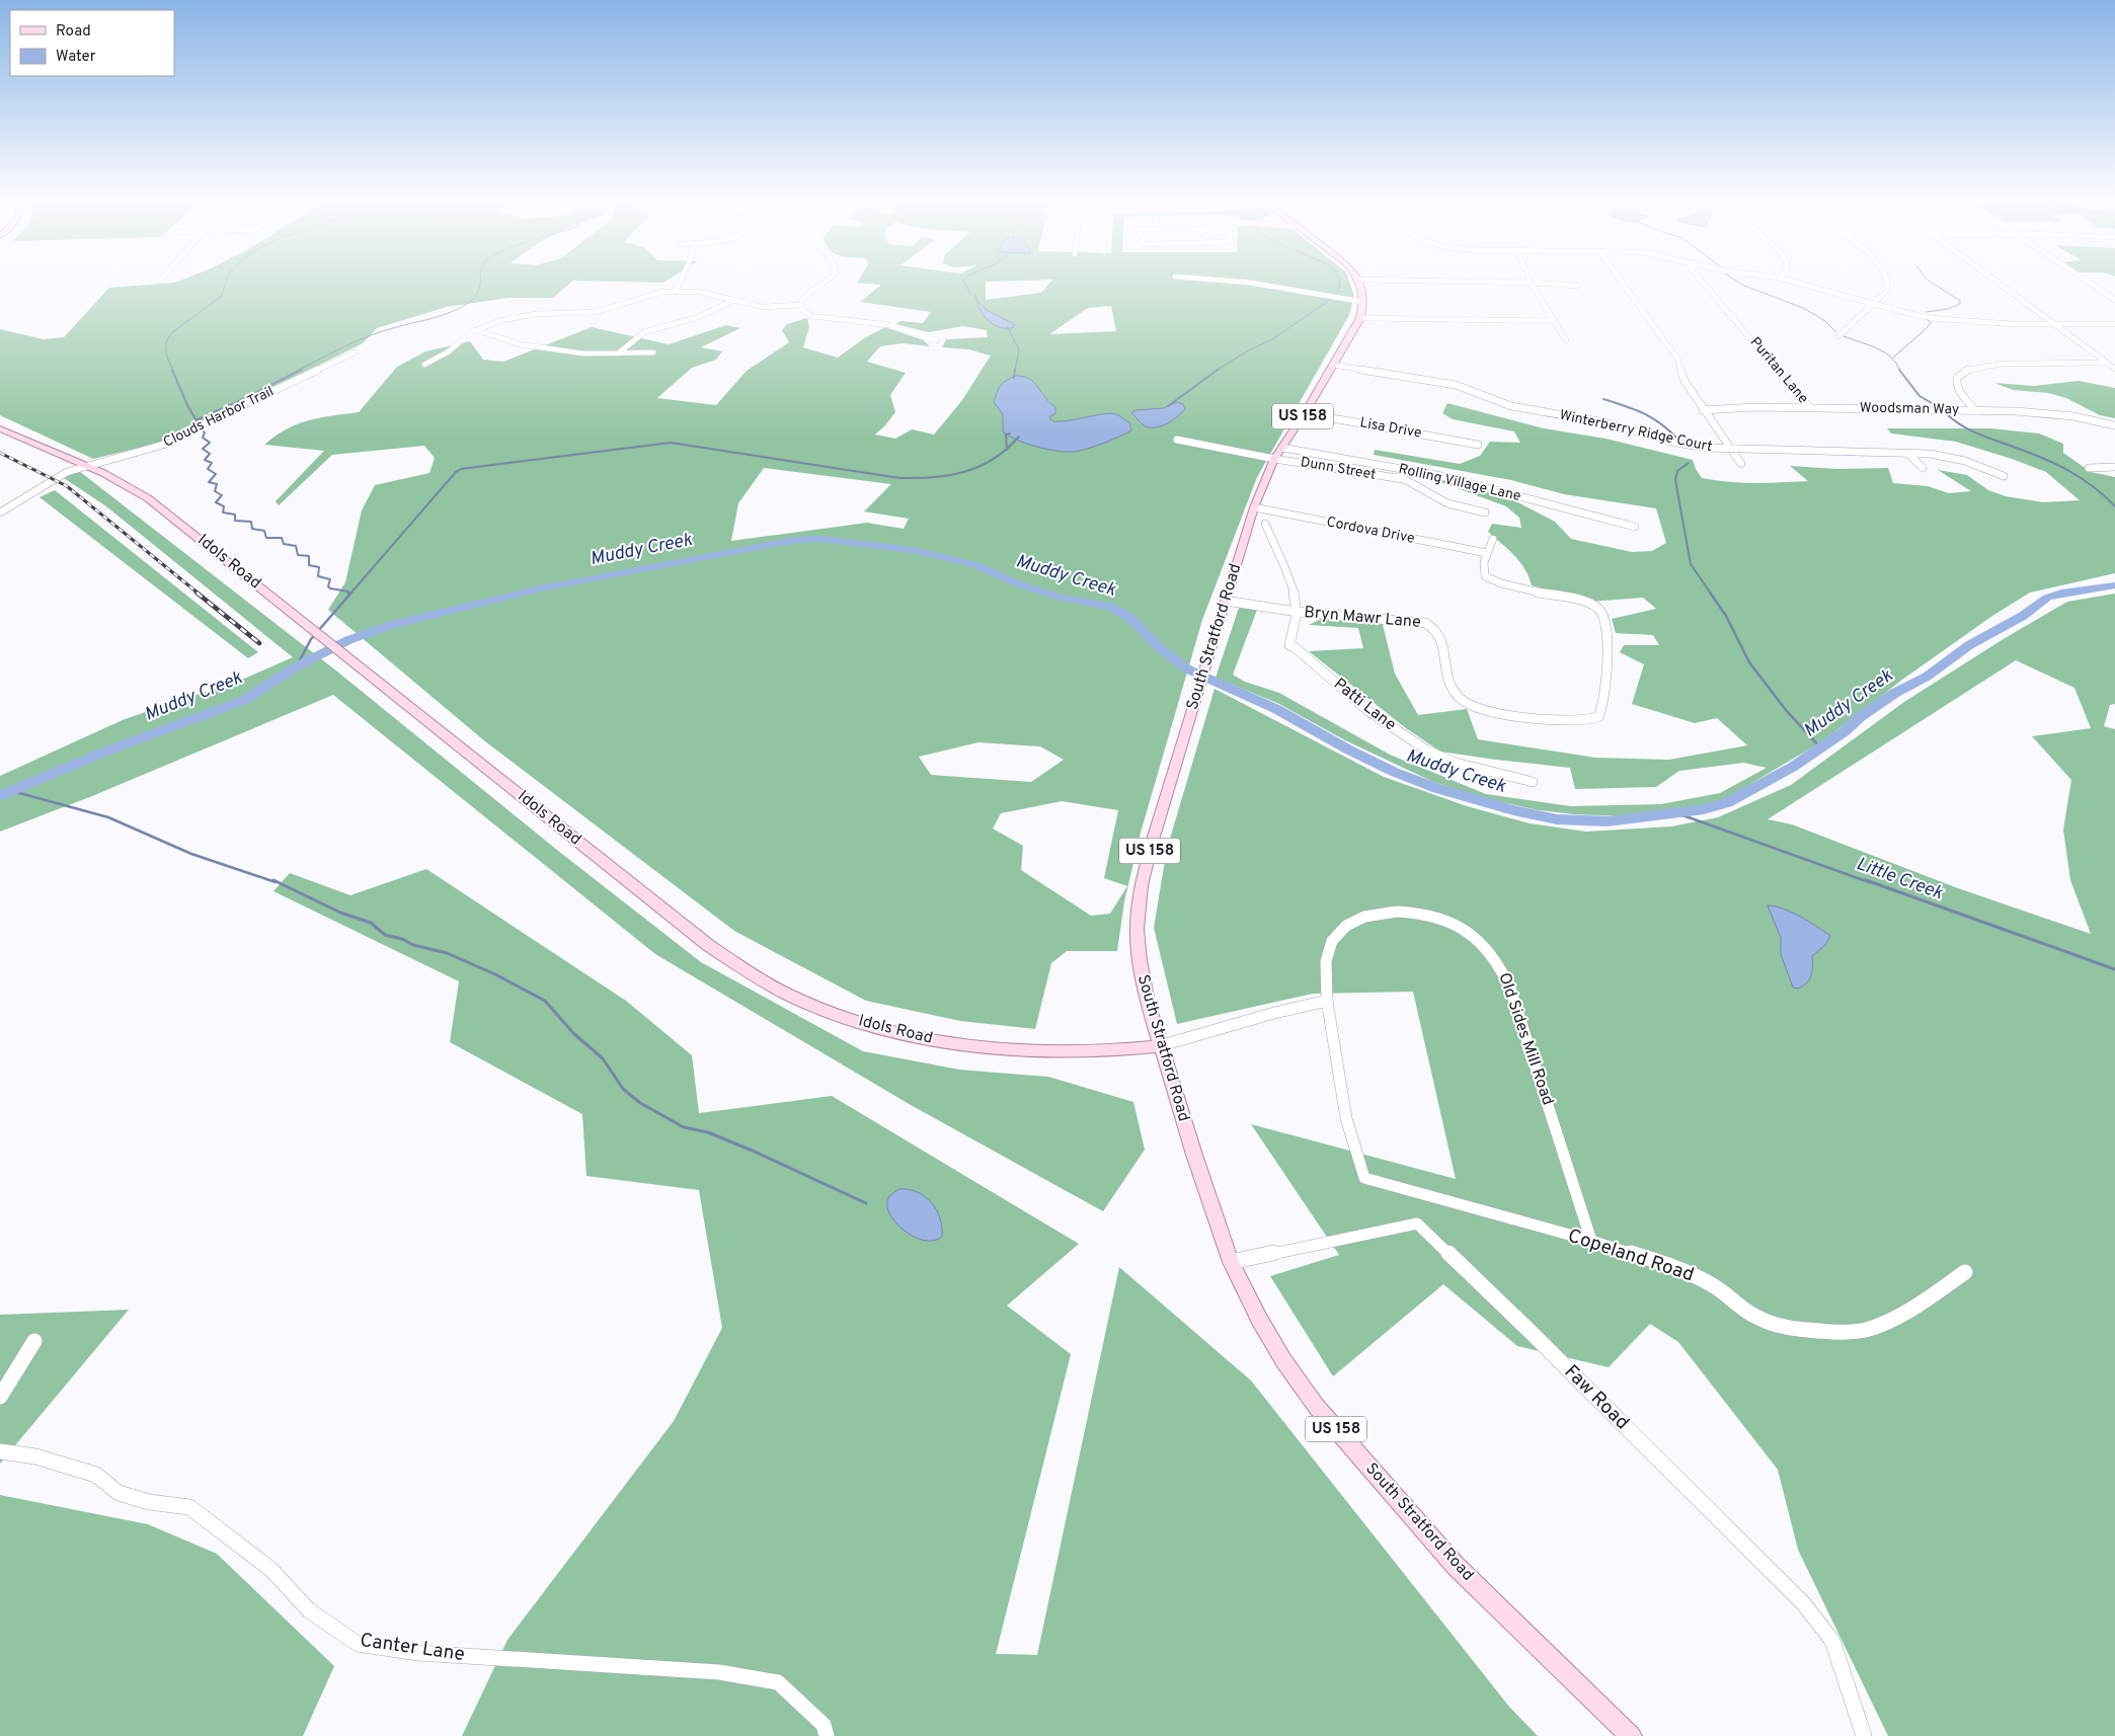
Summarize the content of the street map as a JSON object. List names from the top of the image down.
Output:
{
  "streets": {
    "main road": ["US 158", "Idols Road", "South Stratford Road"],
    "street": [
      "Puritan Lane",
      "Woodsman Way",
      "Clouds Harbor Trail",
      "Lisa Drive",
      "Winterberry Ridge Court",
      "Dunn Street",
      "Rolling Village Lane",
      "Cordova Drive",
      "Bryn Mawr Lane",
      "Patti Lane",
      "Old Sides Mill Road",
      "Copeland Road",
      "Faw Road",
      "Canter Lane"
    ]
  },
  "crossings": [
    ["Puritan Lane", "Woodsman Way"],
    ["Clouds Harbor Trail", "Idols Road"],
    ["Lisa Drive", "South Stratford Road"],
    ["Winterberry Ridge Court", "South Stratford Road"],
    ["Dunn Street", "South Stratford Road"],
    ["Rolling Village Lane", "South Stratford Road"],
    ["Cordova Drive", "Bryn Mawr Lane"],
    ["Cordova Drive", "South Stratford Road"],
    ["Idols Road", "South Stratford Road"],
    ["Bryn Mawr Lane", "South Stratford Road"],
    ["Bryn Mawr Lane", "Patti Lane"],
    ["South Stratford Road", "Faw Road"],
    ["Old Sides Mill Road", "Copeland Road"]
  ],
  "water": ["Muddy Creek", "Little Creek"],
  "legend": ["Road", "Water"]
}
